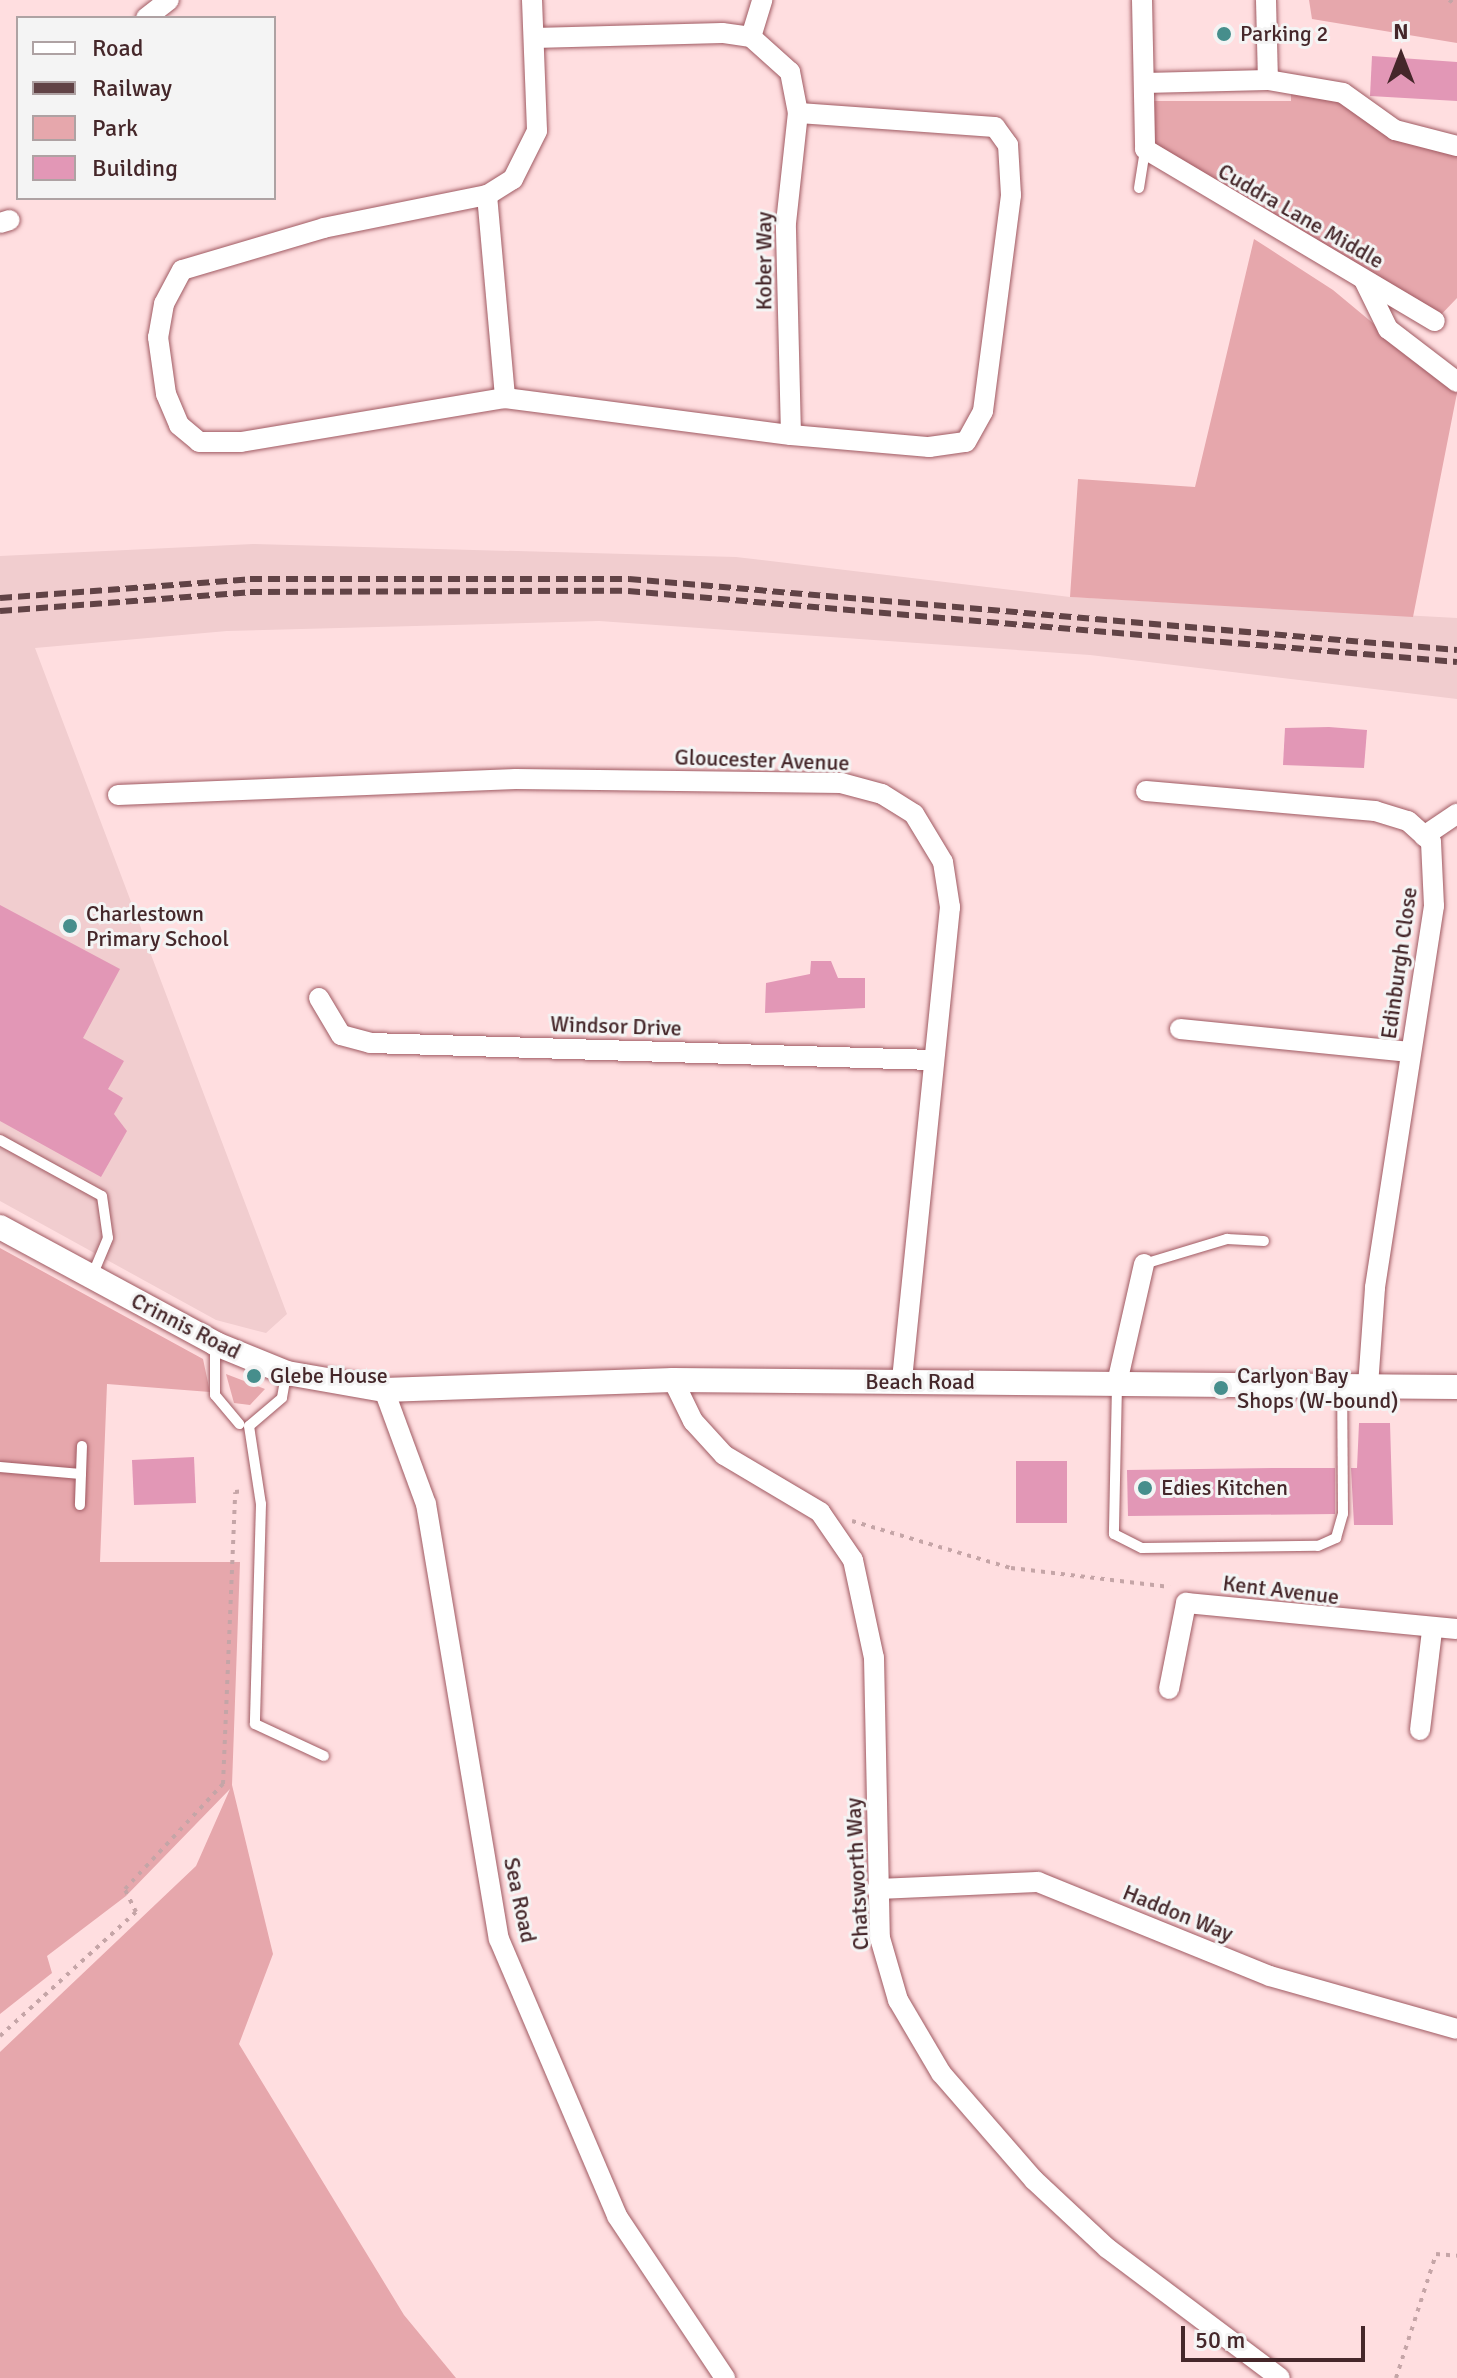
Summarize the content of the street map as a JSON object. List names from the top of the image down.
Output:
{
  "streets": {
    "street": [
      "Cuddra Lane Middle",
      "Kober Way",
      "Gloucester Avenue",
      "Edinburgh Close",
      "Windsor Drive",
      "Crinnis Road",
      "Beach Road",
      "Kent Avenue",
      "Chatsworth Way",
      "Sea Road",
      "Haddon Way"
    ]
  },
  "crossings": [
    ["Gloucester Avenue", "Windsor Drive"],
    ["Gloucester Avenue", "Beach Road"],
    ["Edinburgh Close", "Beach Road"],
    ["Crinnis Road", "Beach Road"],
    ["Crinnis Road", "Sea Road"],
    ["Beach Road", "Chatsworth Way"],
    ["Beach Road", "Sea Road"],
    ["Chatsworth Way", "Haddon Way"]
  ],
  "places": [
    "Parking 2",
    "Charlestown Primary School",
    "Glebe House",
    "Carlyon Bay Shops (W-bound)",
    "Edies Kitchen"
  ],
  "legend": [
    "Road",
    "Railway",
    "Park",
    "Building"
  ],
  "scale_bar": "50 m",
  "north": "top"
}
